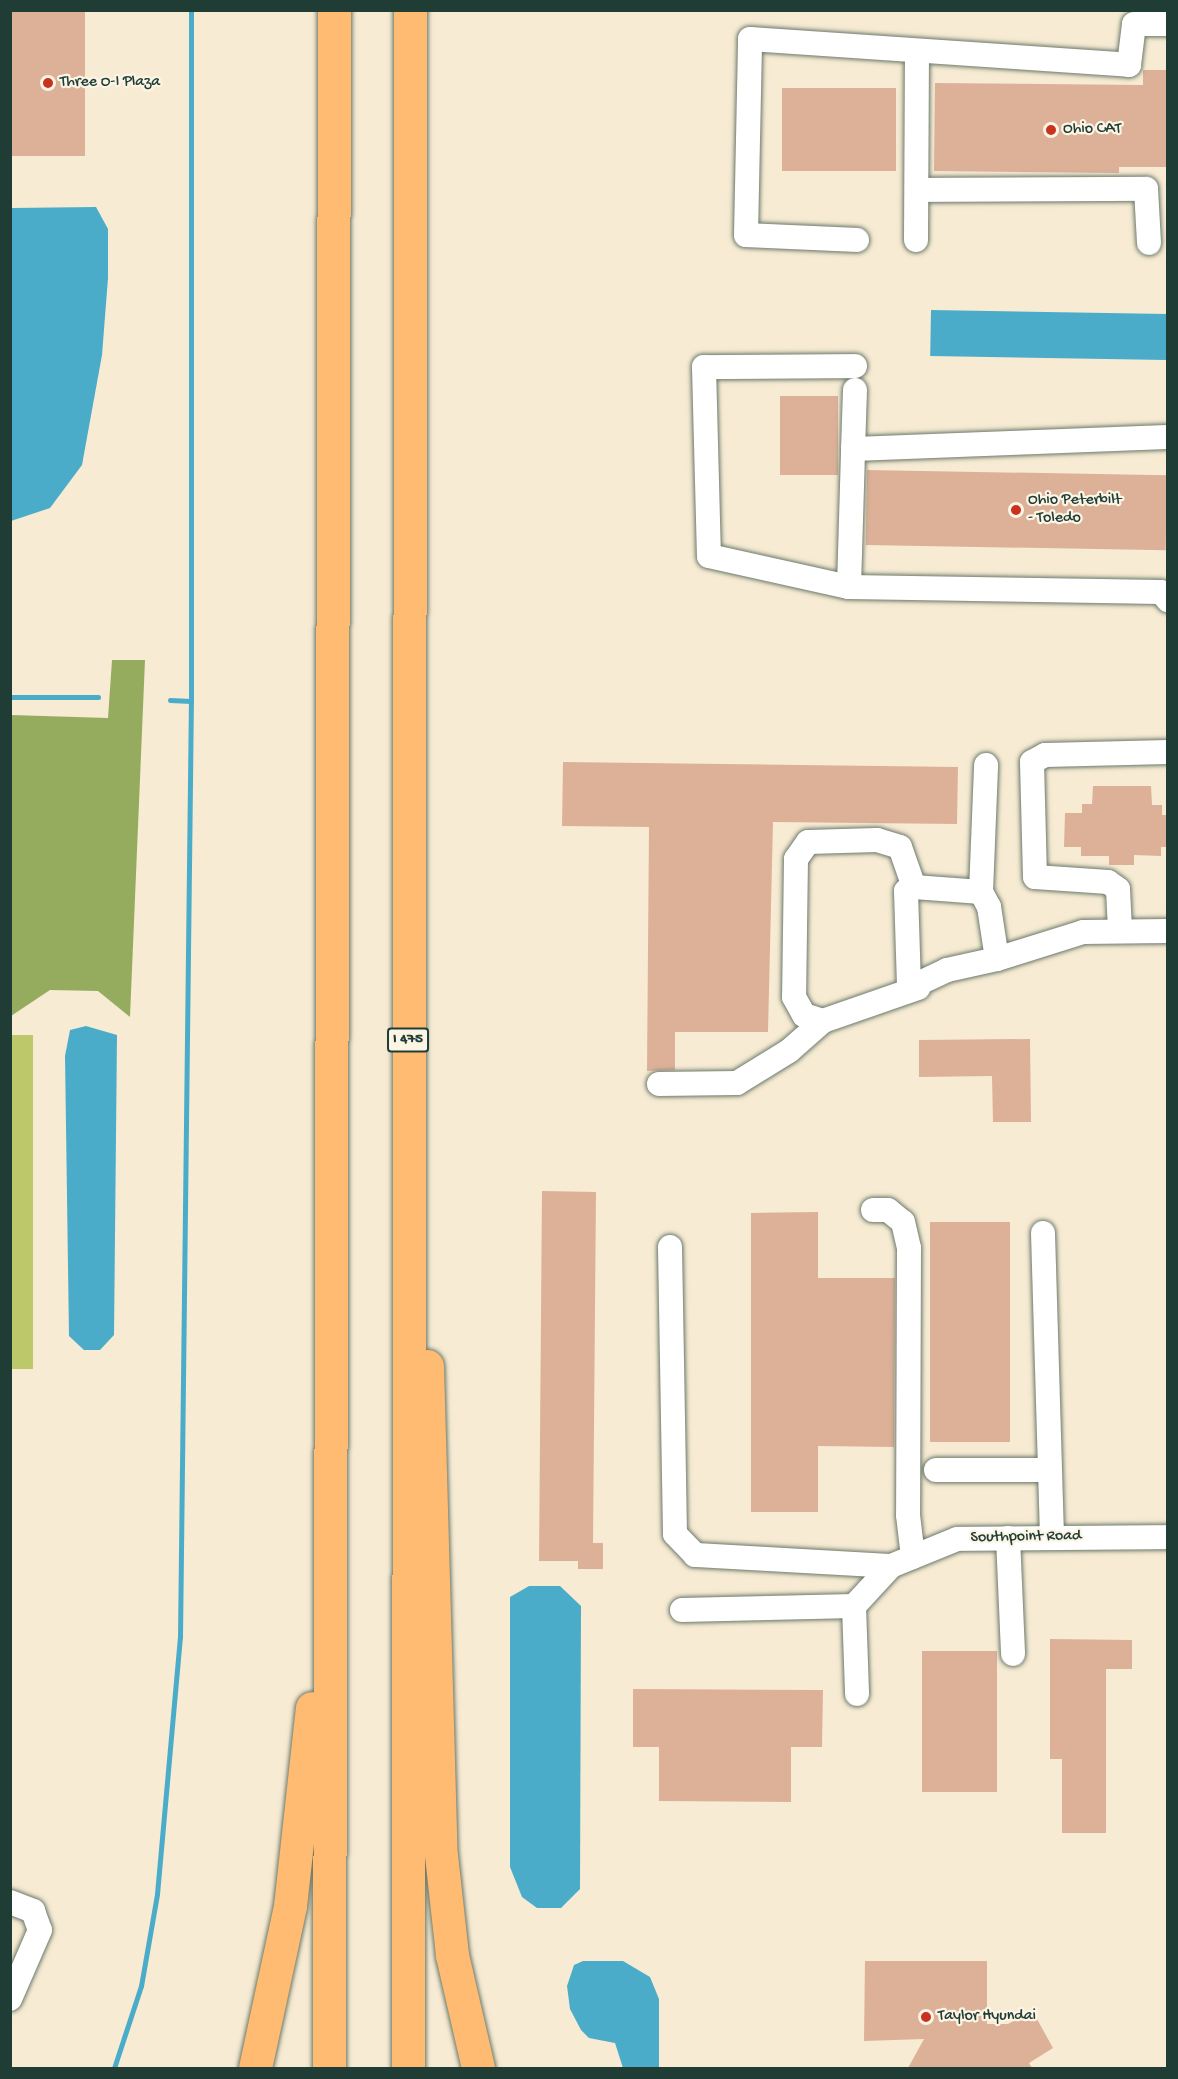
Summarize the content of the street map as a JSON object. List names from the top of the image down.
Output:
{
  "streets": {
    "highway": ["I 475"],
    "street": ["Southpoint Road"]
  },
  "places": [
    "Three O-I Plaza",
    "Ohio CAT",
    "Ohio Peterbilt - Toledo",
    "Taylor Hyundai"
  ]
}
